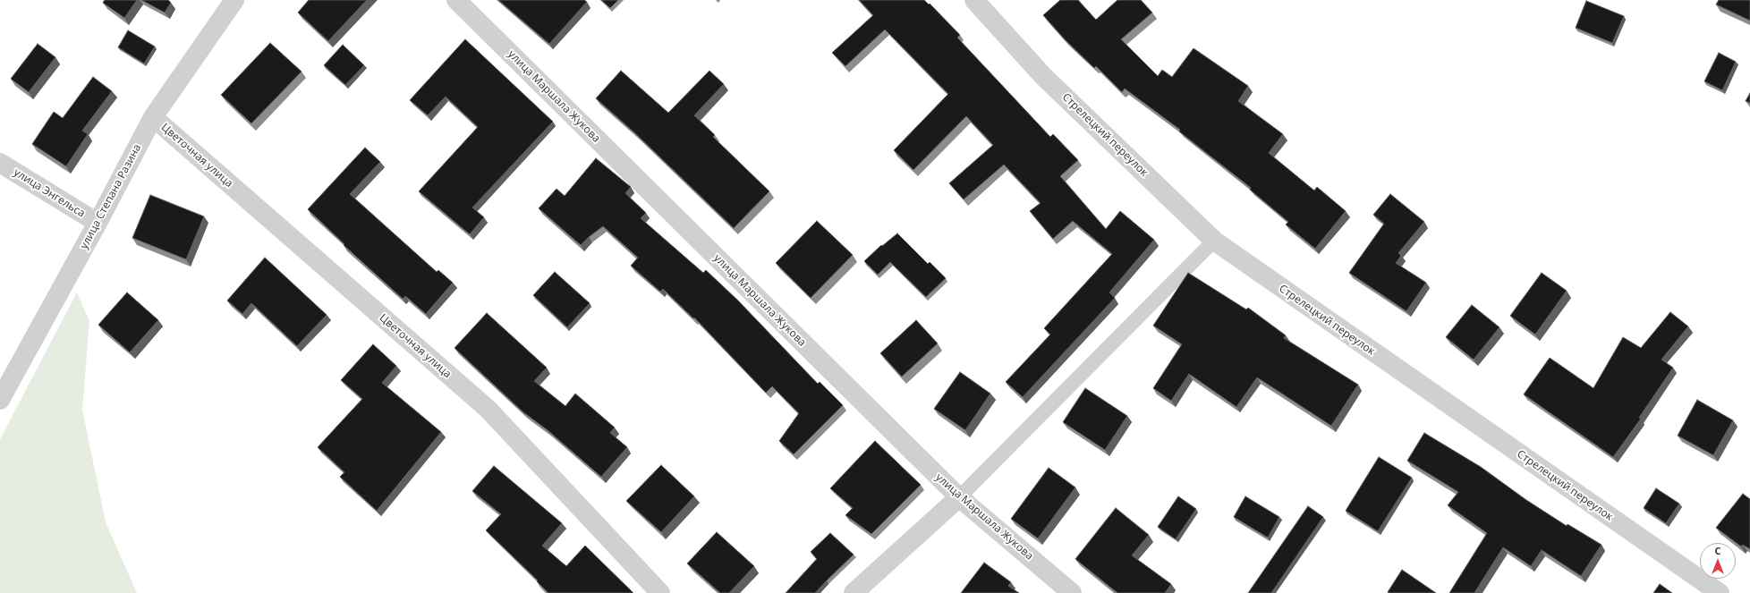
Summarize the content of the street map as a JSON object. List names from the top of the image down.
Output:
{
  "streets": {
    "street": [
      "улица Маршала Жукова",
      "Стрелецкий переулок",
      "Цветочная улица",
      "улица Энгельса",
      "улица Степана Разина"
    ]
  },
  "crossings": [
    ["Цветочная улица", "улица Степана Разина"],
    ["улица Энгельса", "улица Степана Разина"]
  ],
  "north": "top"
}
